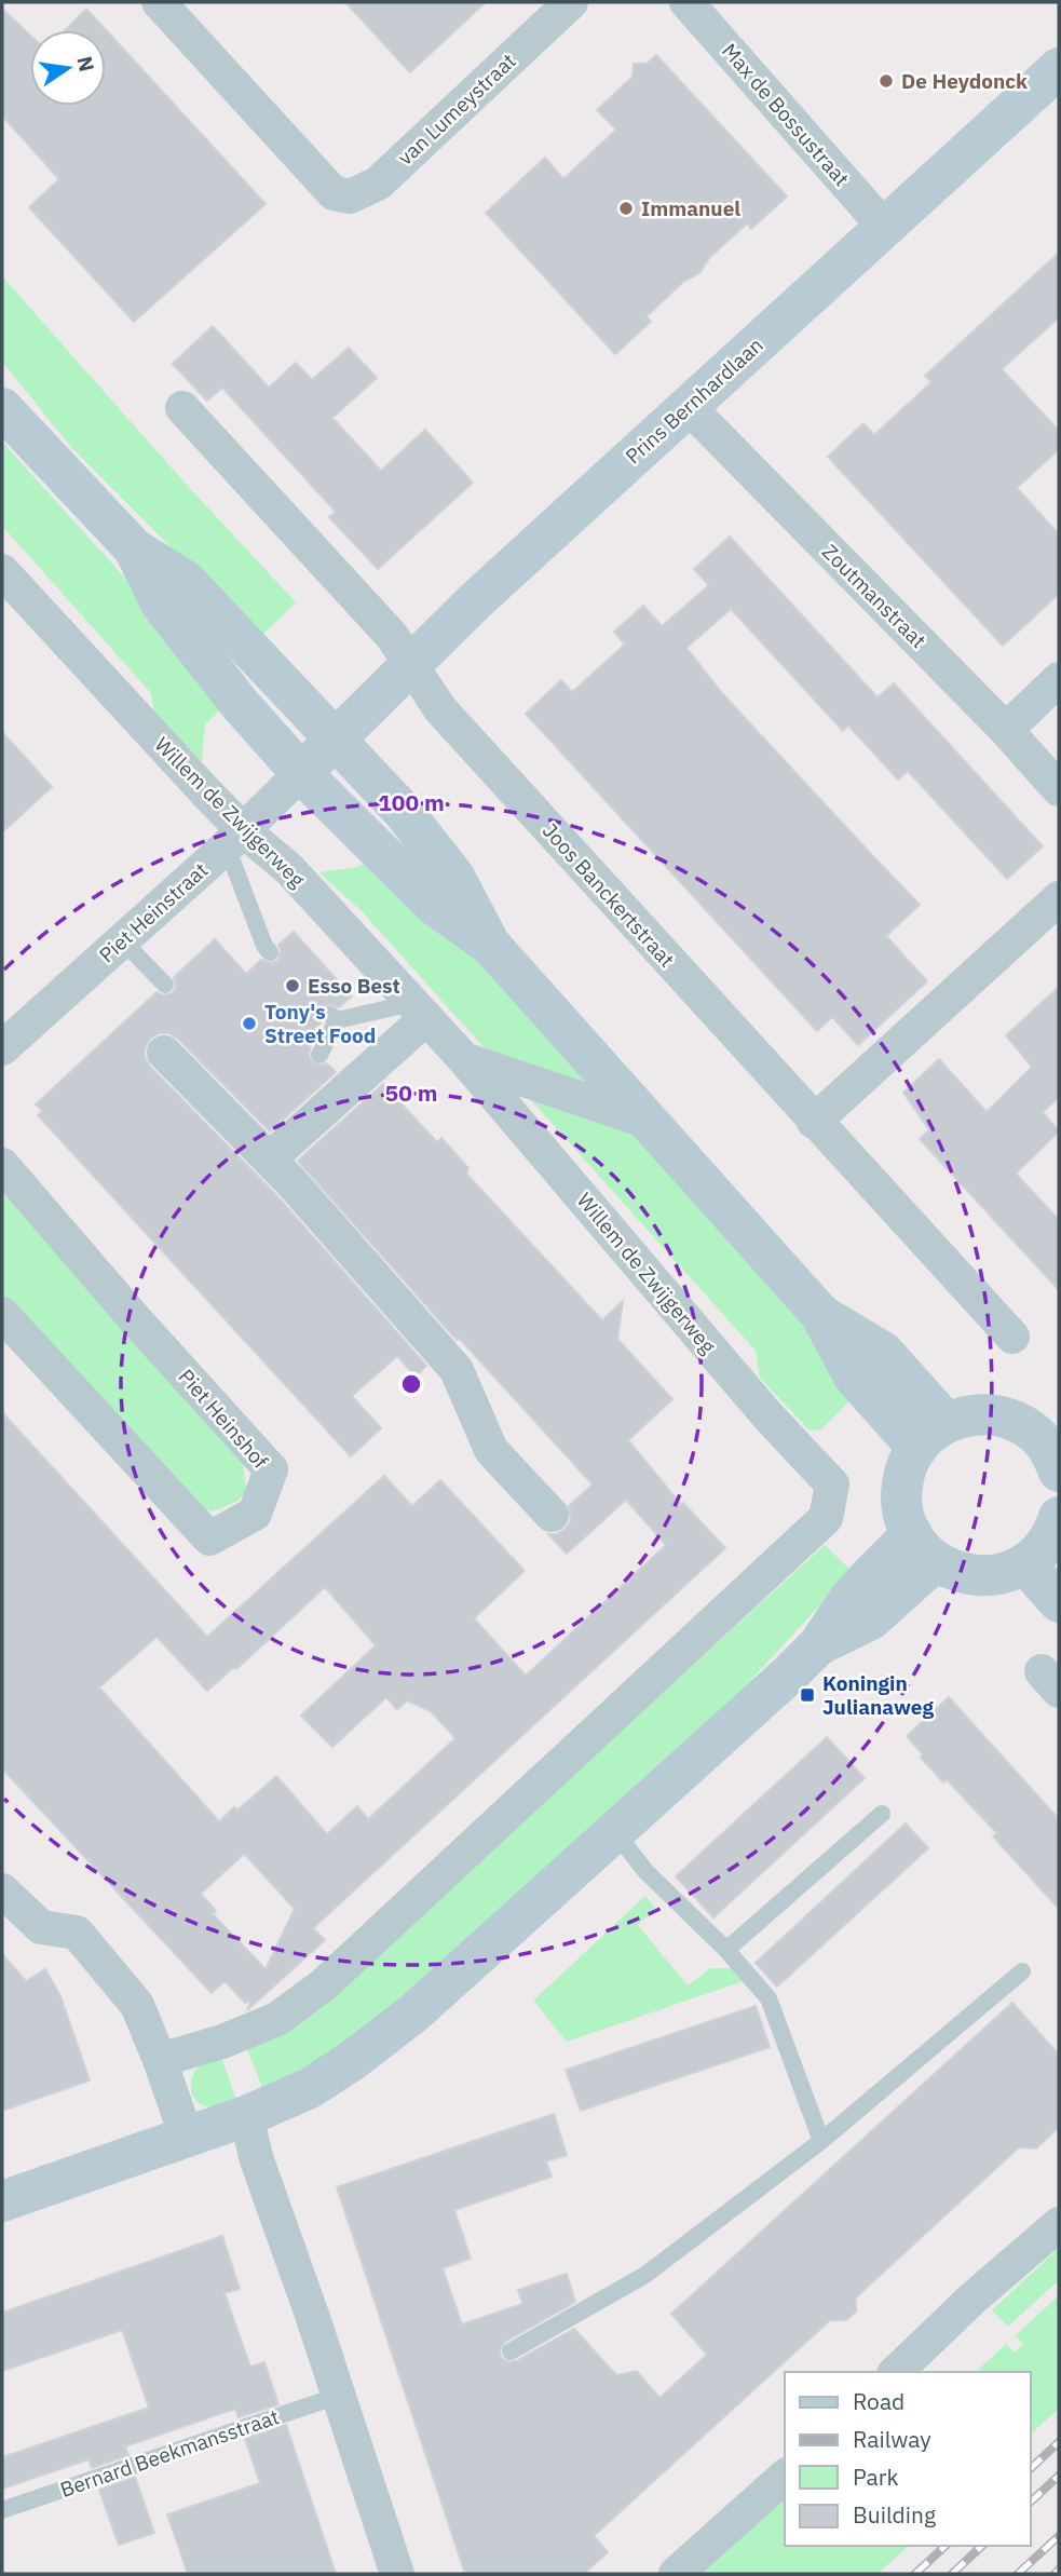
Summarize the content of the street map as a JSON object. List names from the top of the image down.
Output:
{
  "streets": {
    "main road": ["Prins Bernhardlaan", "Willem de Zwijgerweg"],
    "street": [
      "van Lumeystraat",
      "Max de Bossustraat",
      "Zoutmanstraat",
      "Joos Banckertstraat",
      "Piet Heinstraat",
      "Piet Heinshof"
    ],
    "lane": ["Bernard Beekmansstraat"]
  },
  "crossings": [
    ["Max de Bossustraat", "Prins Bernhardlaan"],
    ["Prins Bernhardlaan", "Zoutmanstraat"],
    ["Prins Bernhardlaan", "Willem de Zwijgerweg"],
    ["Prins Bernhardlaan", "Joos Banckertstraat"],
    ["Prins Bernhardlaan", "Piet Heinstraat"],
    ["Willem de Zwijgerweg", "Piet Heinstraat"]
  ],
  "places": {
    "other": [
      "De Heydonck",
      "Immanuel",
      "Esso Best",
      "Tony's Street Food"
    ],
    "transit": ["Koningin Julianaweg"]
  },
  "legend": [
    "Road",
    "Railway",
    "Park",
    "Building"
  ],
  "north": "right",
  "rings": ["100 m", "50 m"]
}
